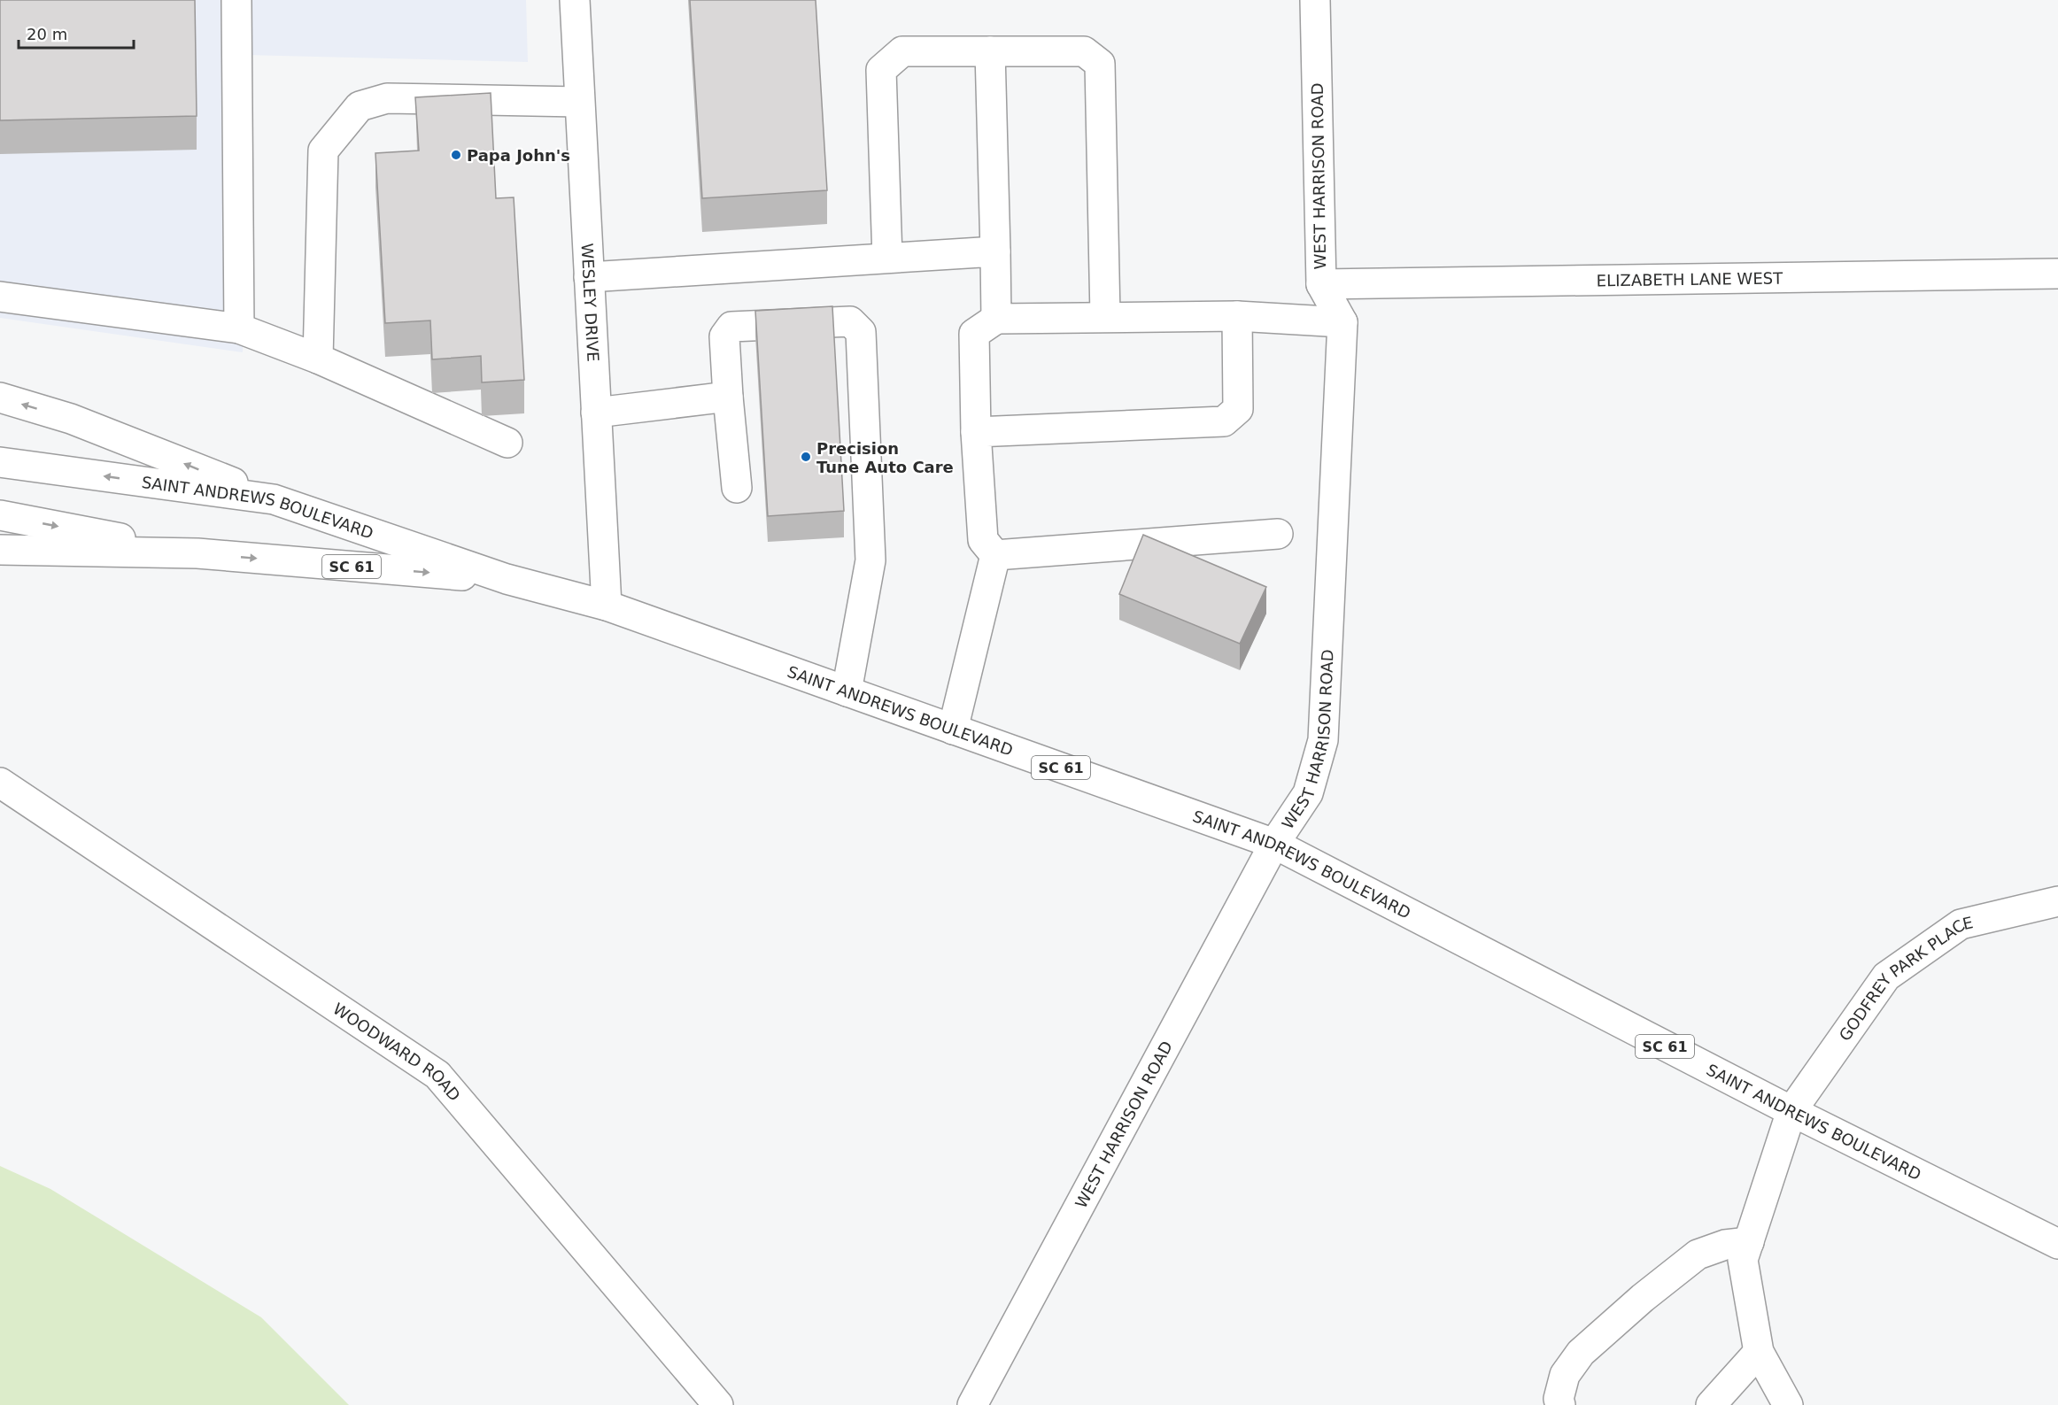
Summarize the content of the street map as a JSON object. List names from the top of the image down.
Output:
{
  "streets": {
    "main road": [
      "WEST HARRISON ROAD",
      "ELIZABETH LANE WEST",
      "WESLEY DRIVE",
      "SAINT ANDREWS BOULEVARD",
      "SC 61",
      "GODFREY PARK PLACE",
      "WOODWARD ROAD"
    ]
  },
  "crossings": [
    ["WEST HARRISON ROAD", "ELIZABETH LANE WEST"],
    ["WEST HARRISON ROAD", "SAINT ANDREWS BOULEVARD"],
    ["WESLEY DRIVE", "SAINT ANDREWS BOULEVARD"],
    ["SAINT ANDREWS BOULEVARD", "SC 61"],
    ["SAINT ANDREWS BOULEVARD", "GODFREY PARK PLACE"]
  ],
  "places": ["Papa John's", "Precision Tune Auto Care"],
  "scale_bar": "20 m"
}
